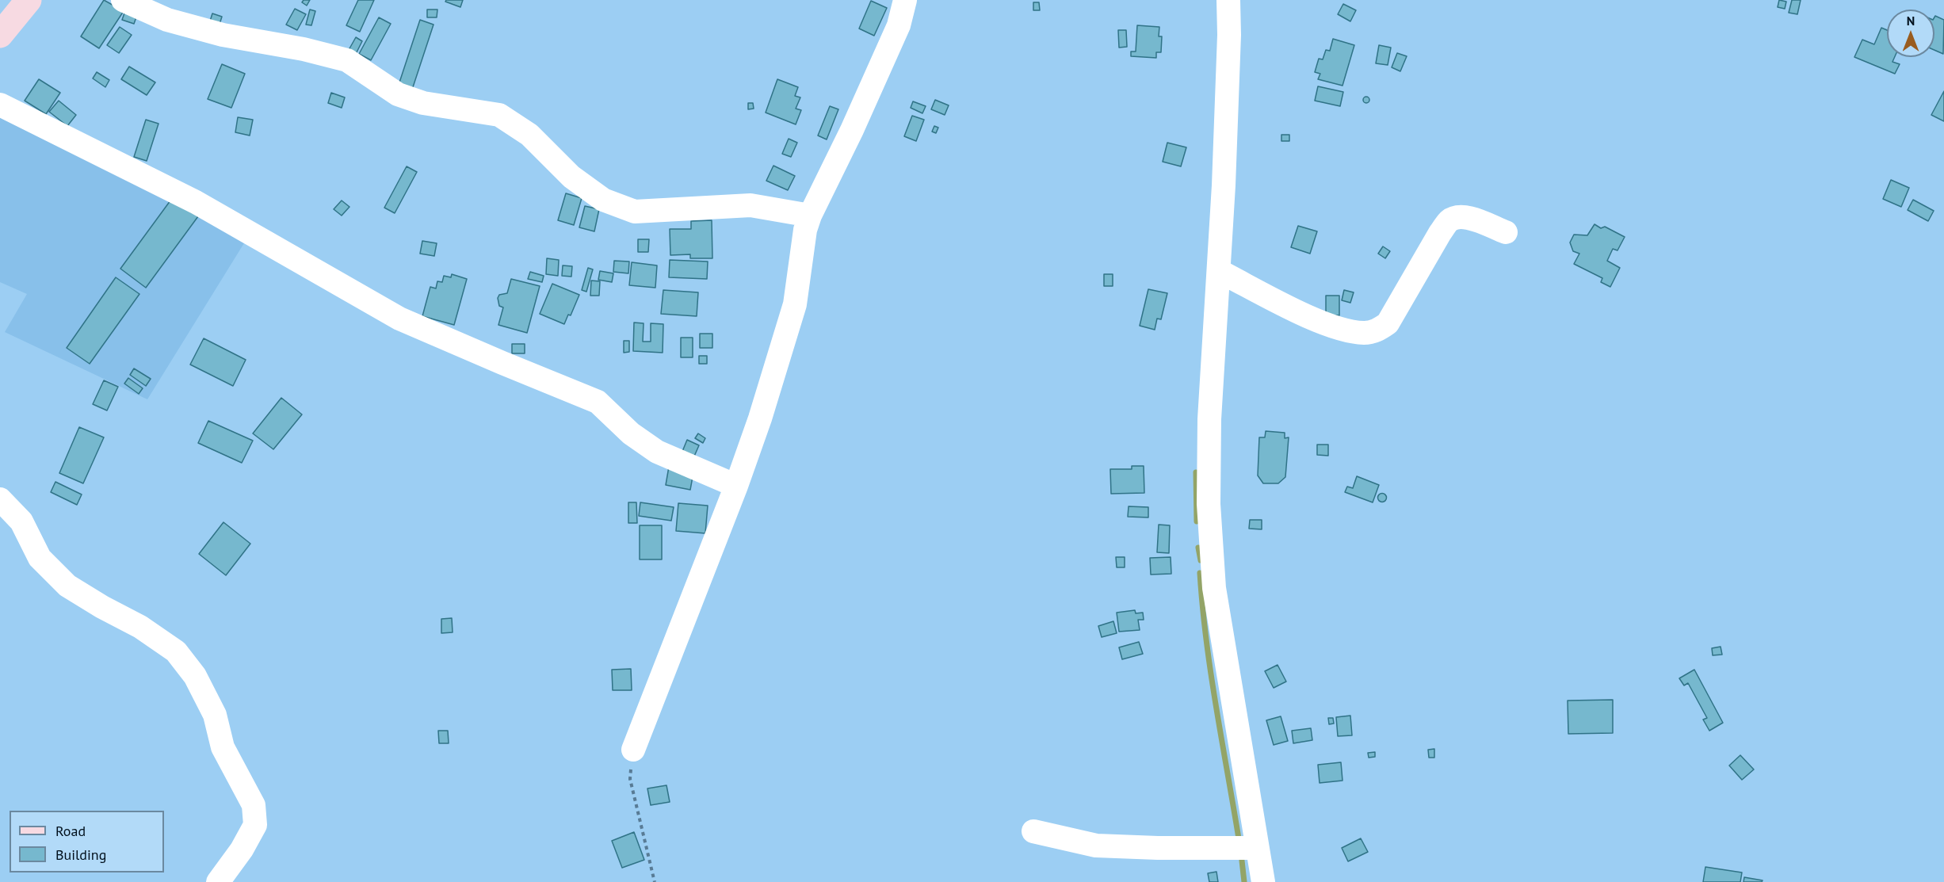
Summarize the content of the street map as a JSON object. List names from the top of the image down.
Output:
{
  "legend": ["Road", "Building"],
  "north": "top"
}
